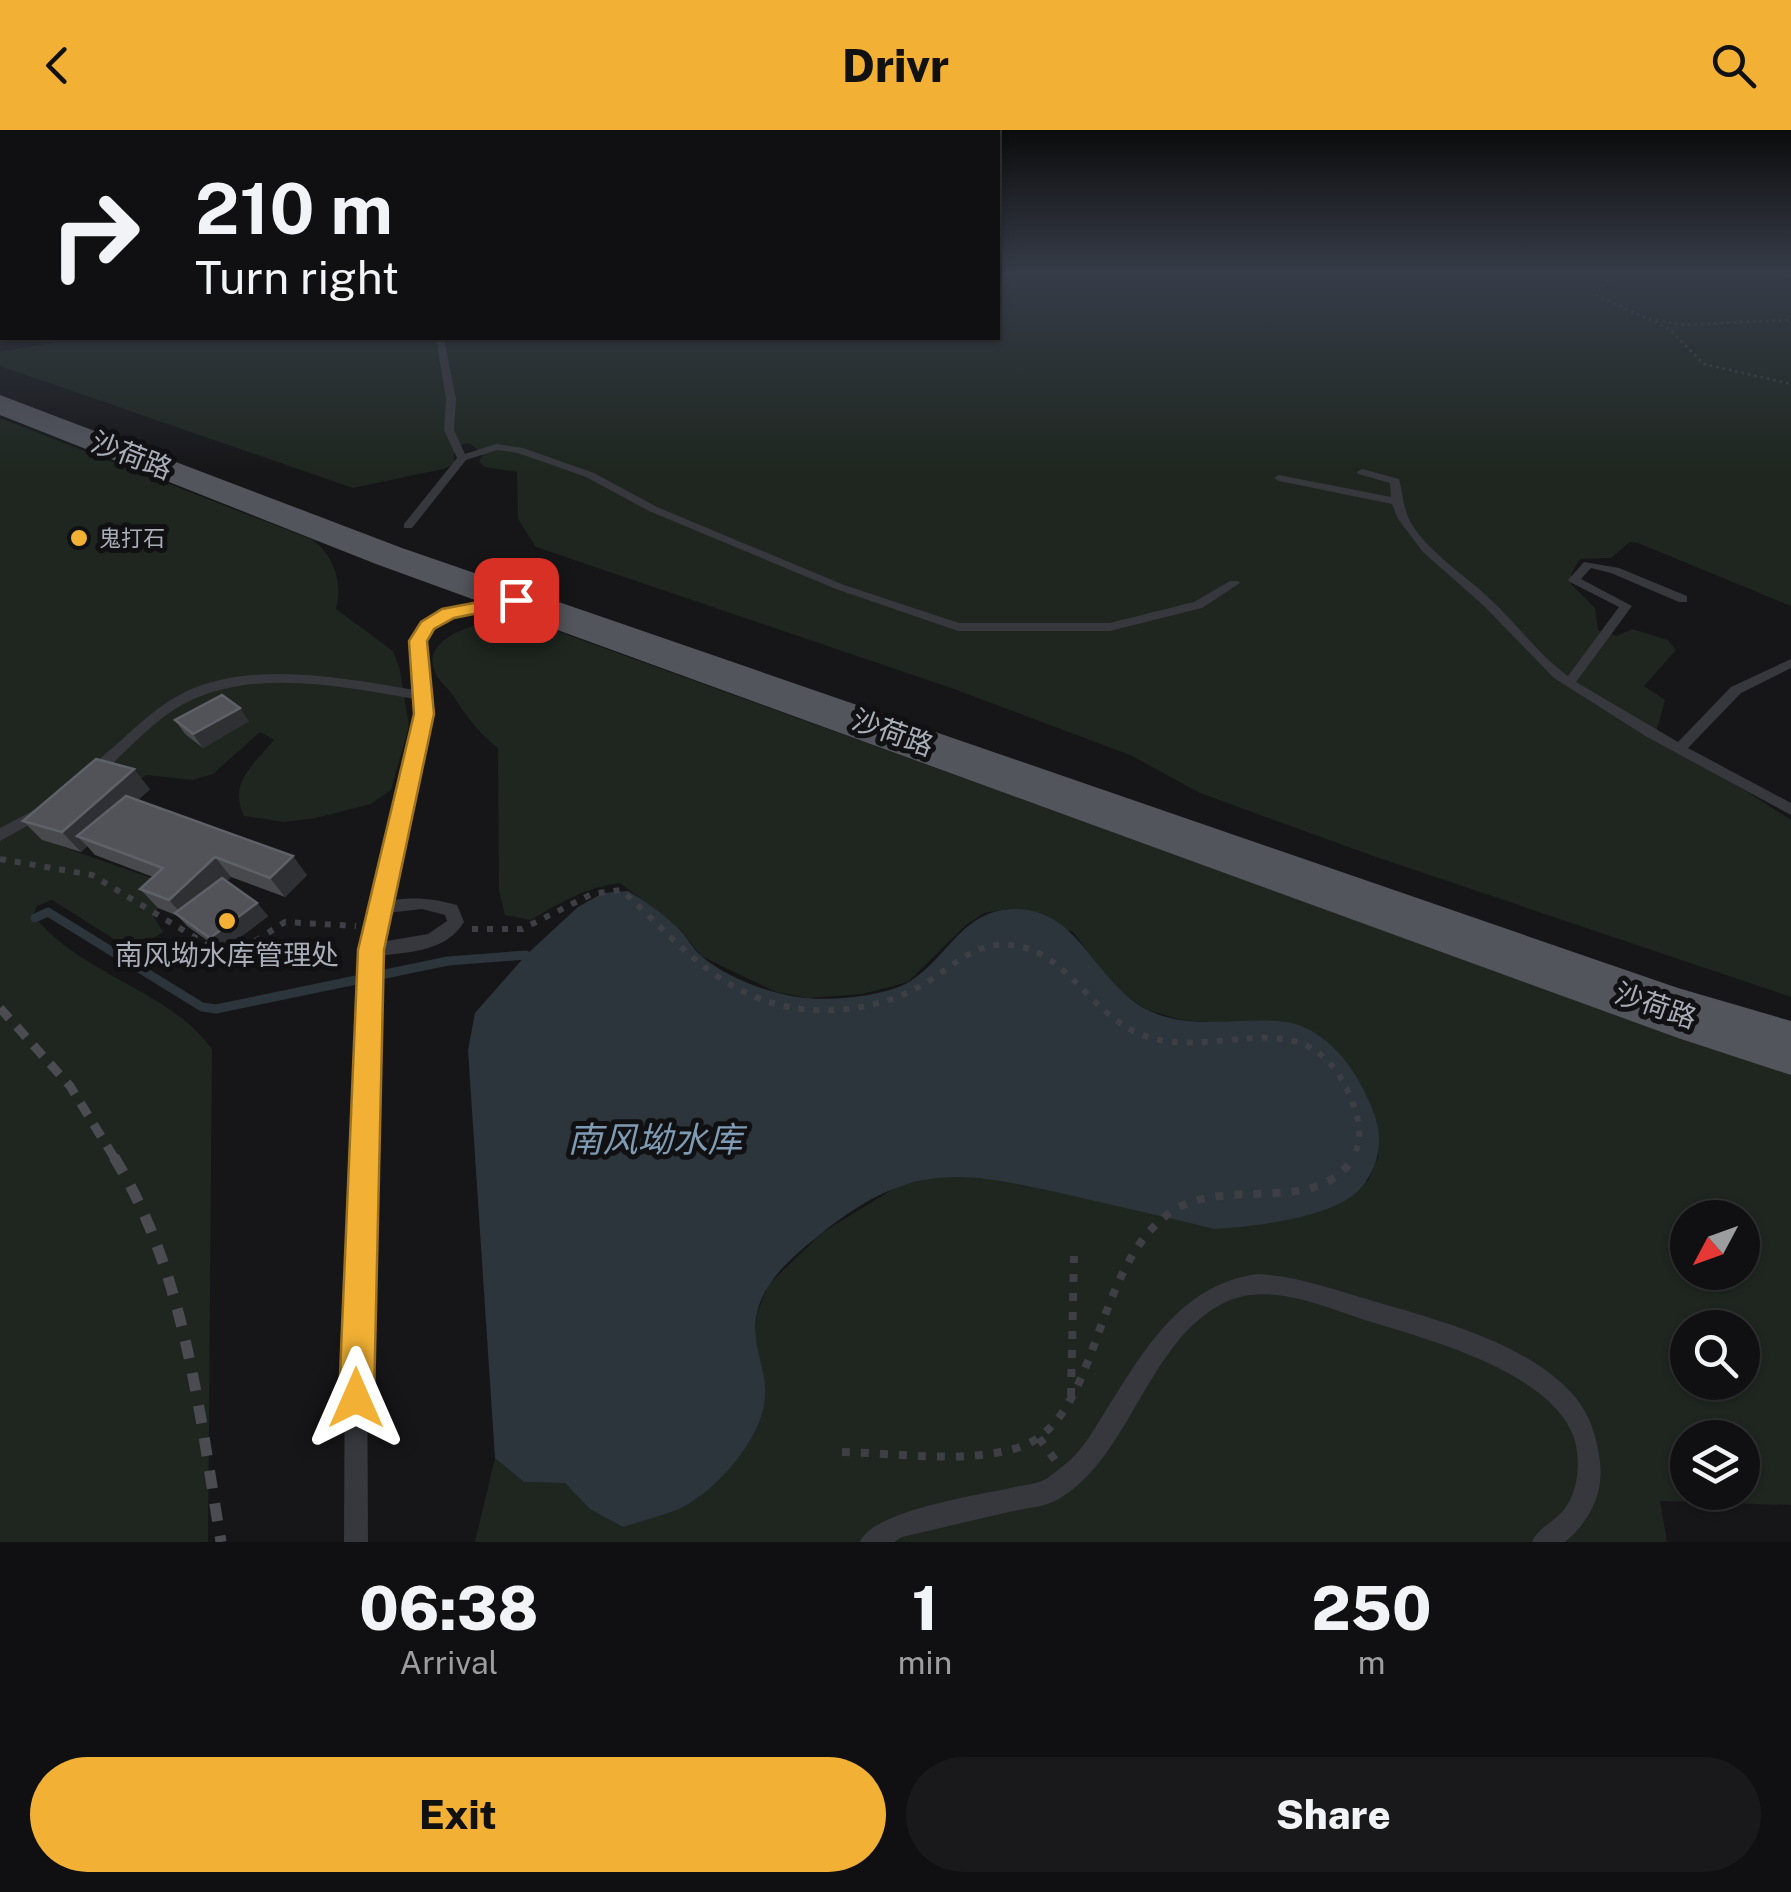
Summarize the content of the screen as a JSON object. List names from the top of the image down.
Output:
{
  "streets": {
    "main road": ["沙荷路"]
  },
  "water": ["南风坳水库"],
  "places": ["鬼打石", "南风坳水库管理处"],
  "north": "bottom left",
  "page": {
    "header": "Drivr",
    "turn": ["210 m", "Turn right"],
    "eta": [
      "06:38",
      "Arrival",
      "1",
      "min",
      "250",
      "m"
    ],
    "buttons": ["Exit", "Share"]
  }
}
